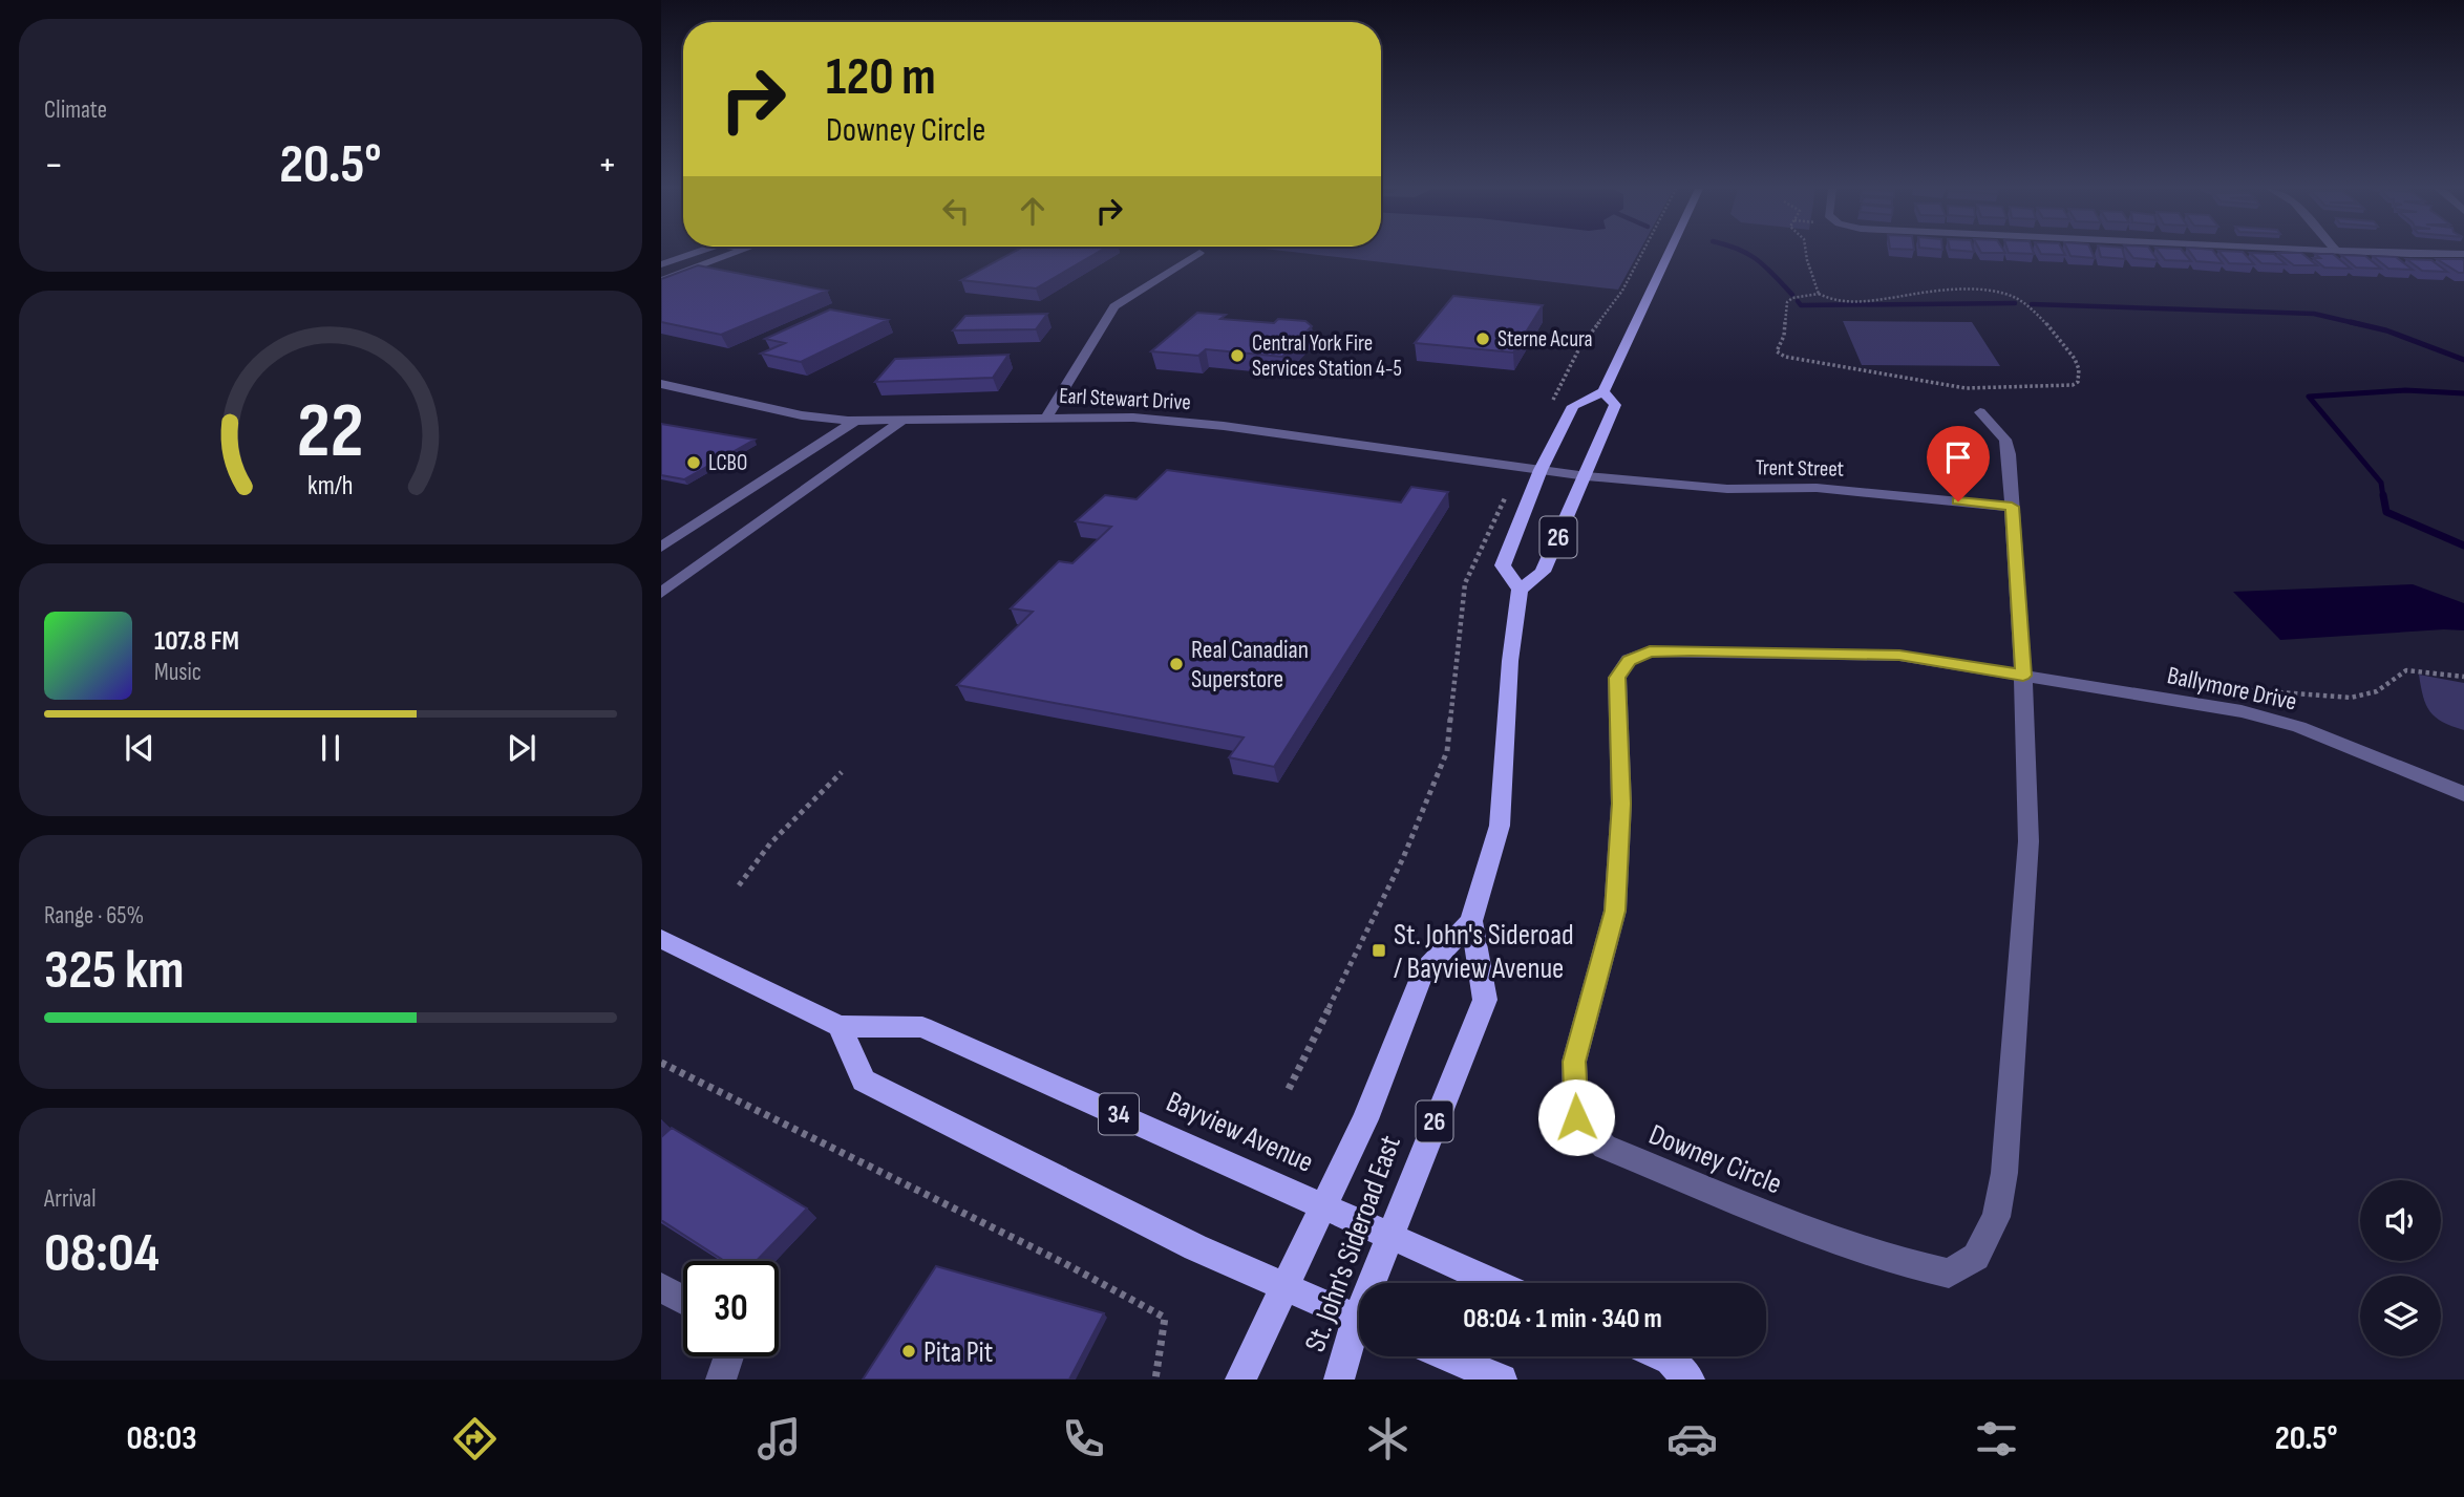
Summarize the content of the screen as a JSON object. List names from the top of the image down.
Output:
{
  "streets": {
    "main road": [
      "26",
      "34",
      "Bayview Avenue",
      "St. John's Sideroad East"
    ],
    "street": [
      "Earl Stewart Drive",
      "Trent Street",
      "Ballymore Drive",
      "Downey Circle"
    ]
  },
  "crossings": [
    ["Earl Stewart Drive", "Trent Street"],
    ["Earl Stewart Drive", "26"],
    ["Earl Stewart Drive", "St. John's Sideroad East"],
    ["Trent Street", "26"],
    ["Trent Street", "Downey Circle"],
    ["26", "St. John's Sideroad East"],
    ["Ballymore Drive", "Downey Circle"],
    ["Bayview Avenue", "St. John's Sideroad East"]
  ],
  "places": {
    "other": [
      "Sterne Acura",
      "Central York Fire Services Station 4-5",
      "LCBO",
      "Real Canadian Superstore",
      "Pita Pit"
    ],
    "transit": ["St. John's Sideroad / Bayview Avenue"]
  },
  "page": {
    "tile": [
      "Climate",
      ["Range · 65%", "325 km"],
      ["Arrival", "08:04"]
    ],
    "turn": ["120 m", "Downey Circle"],
    "heat": ["−", "20.5°", "+"],
    "song": ["107.8 FM", "Music"],
    "limit": "30",
    "trip": "08:04 · 1 min · 340 m",
    "tabs": ["08:03", "20.5°"],
    "gauge": ["22", "km/h"]
  }
}
